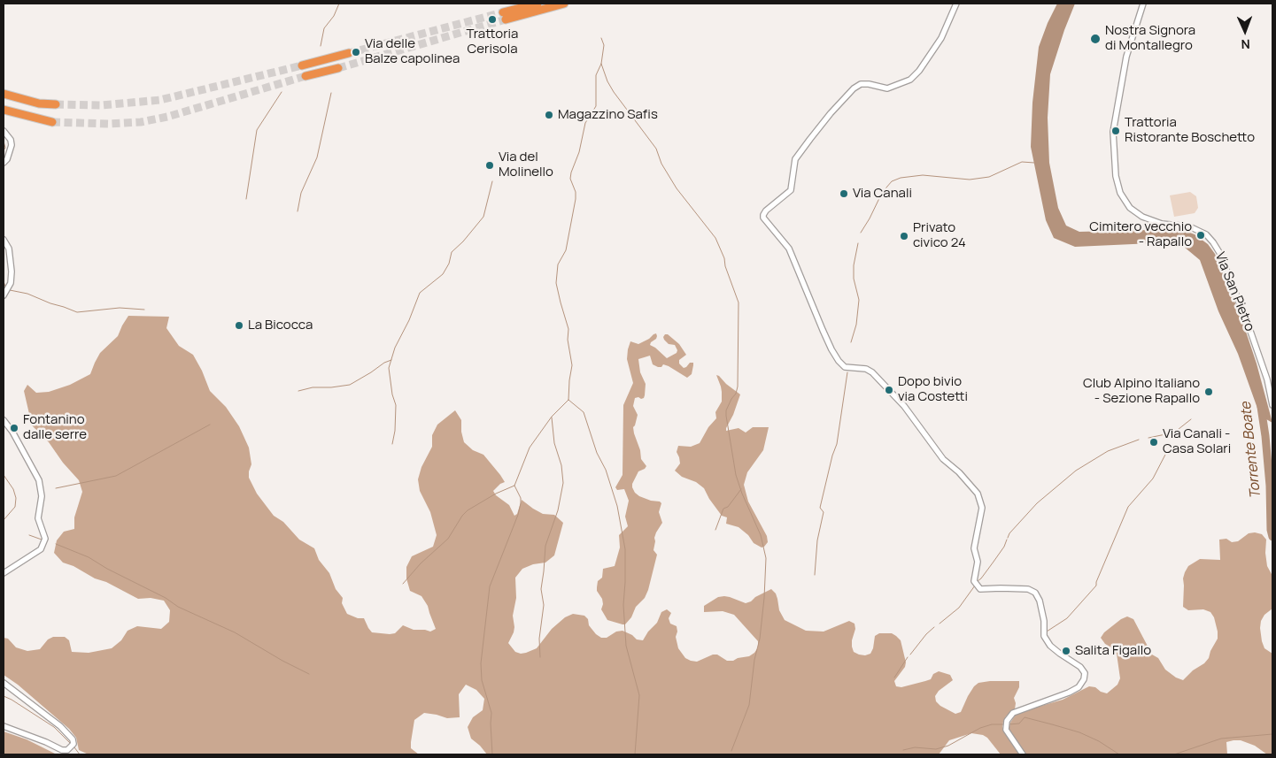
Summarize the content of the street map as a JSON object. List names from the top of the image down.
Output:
{
  "streets": {
    "street": ["Via San Pietro"]
  },
  "water": ["Torrente Boate"],
  "places": [
    "Trattoria Cerisola",
    "Nostra Signora di Montallegro",
    "Via delle Balze capolinea",
    "Magazzino Safis",
    "Trattoria Ristorante Boschetto",
    "Via del Molinello",
    "Via Canali",
    "Cimitero vecchio - Rapallo",
    "Privato civico 24",
    "La Bicocca",
    "Dopo bivio via Costetti",
    "Club Alpino Italiano - Sezione Rapallo",
    "Fontanino dalle serre",
    "Via Canali - Casa Solari",
    "Salita Figallo"
  ],
  "north": "bottom"
}
